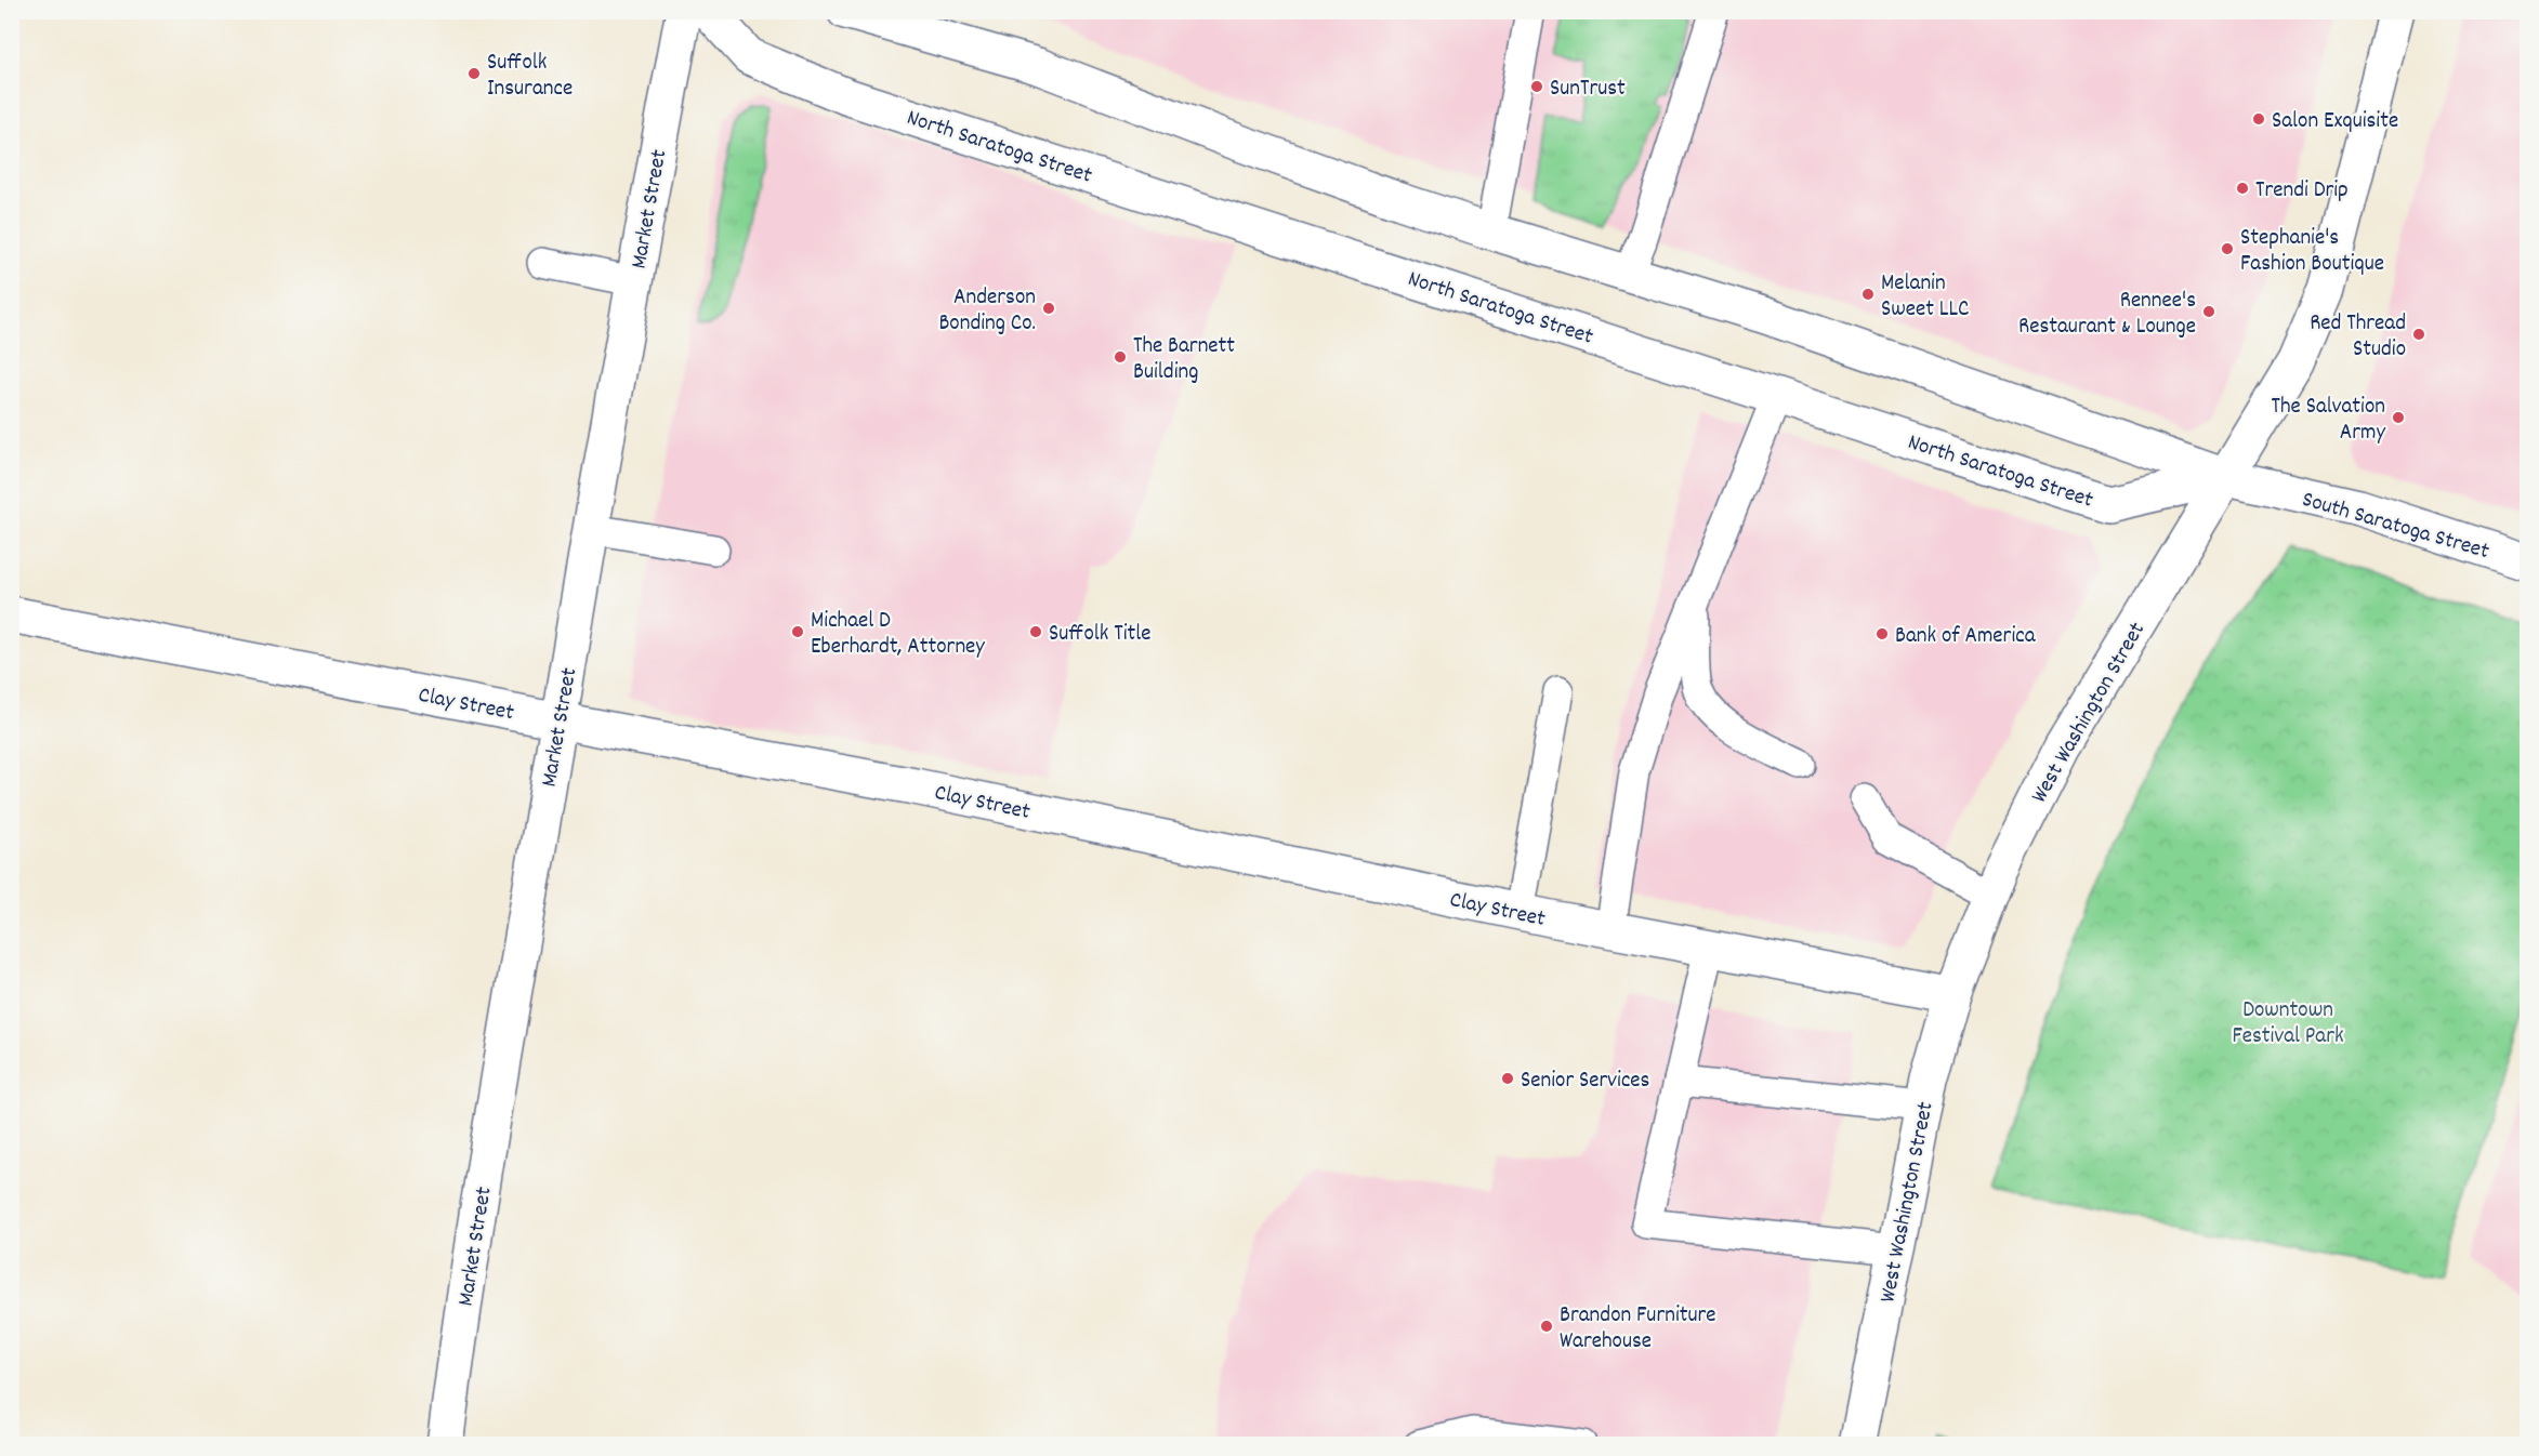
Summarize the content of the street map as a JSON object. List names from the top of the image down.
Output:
{
  "streets": {
    "street": [
      "North Saratoga Street",
      "Market Street",
      "South Saratoga Street",
      "Clay Street",
      "West Washington Street"
    ]
  },
  "crossings": [
    ["North Saratoga Street", "South Saratoga Street"],
    ["North Saratoga Street", "West Washington Street"],
    ["Market Street", "Clay Street"],
    ["South Saratoga Street", "West Washington Street"],
    ["Clay Street", "West Washington Street"]
  ],
  "parks": ["Downtown Festival Park"],
  "places": [
    "Suffolk Insurance",
    "SunTrust",
    "Salon Exquisite",
    "Trendi Drip",
    "Stephanie's Fashion Boutique",
    "Melanin Sweet LLC",
    "Anderson Bonding Co.",
    "Rennee's Restaurant & Lounge",
    "Red Thread Studio",
    "The Barnett Building",
    "The Salvation Army",
    "Michael D Eberhardt, Attorney",
    "Suffolk Title",
    "Bank of America",
    "Senior Services",
    "Brandon Furniture Warehouse"
  ]
}
